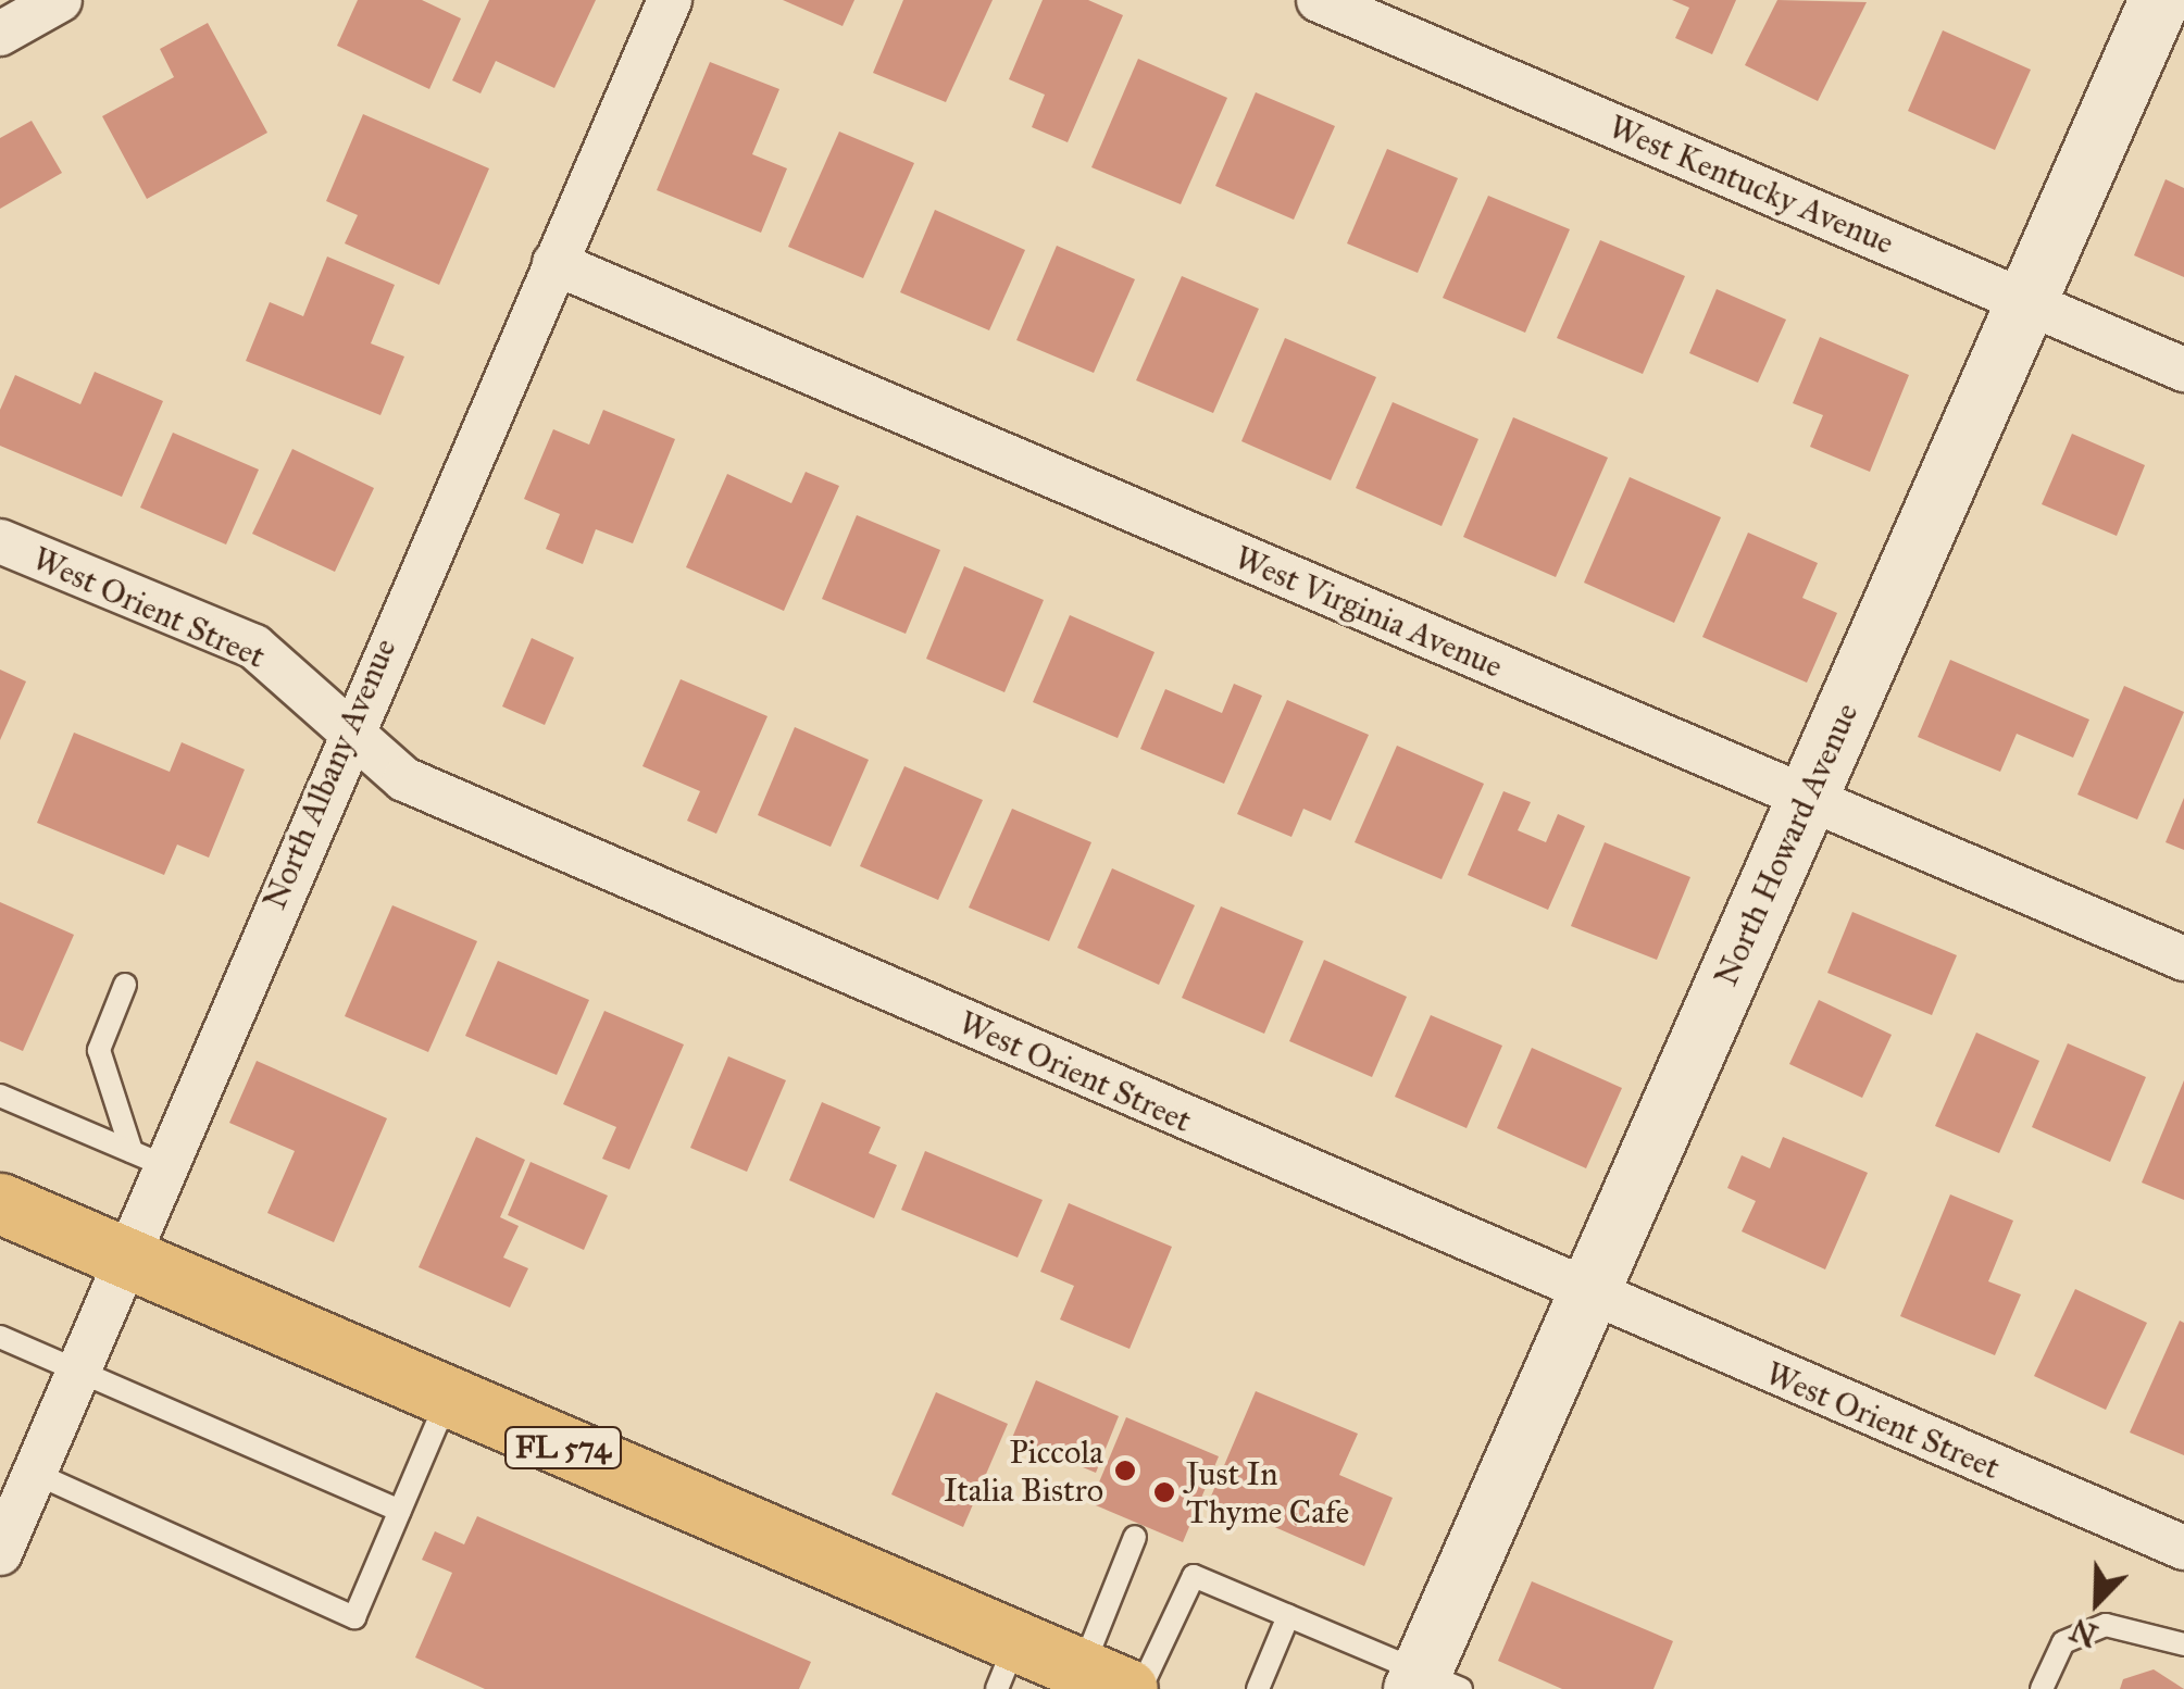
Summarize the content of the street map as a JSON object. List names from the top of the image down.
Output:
{
  "streets": {
    "main road": ["FL 574"],
    "street": [
      "West Kentucky Avenue",
      "West Orient Street",
      "West Virginia Avenue",
      "North Albany Avenue",
      "North Howard Avenue"
    ]
  },
  "crossings": [
    ["West Kentucky Avenue", "North Howard Avenue"],
    ["West Orient Street", "North Albany Avenue"],
    ["West Orient Street", "North Howard Avenue"],
    ["West Virginia Avenue", "North Albany Avenue"],
    ["West Virginia Avenue", "North Howard Avenue"],
    ["North Albany Avenue", "FL 574"]
  ],
  "places": ["Piccola Italia Bistro", "Just In Thyme Cafe"],
  "north": "bottom left"
}
